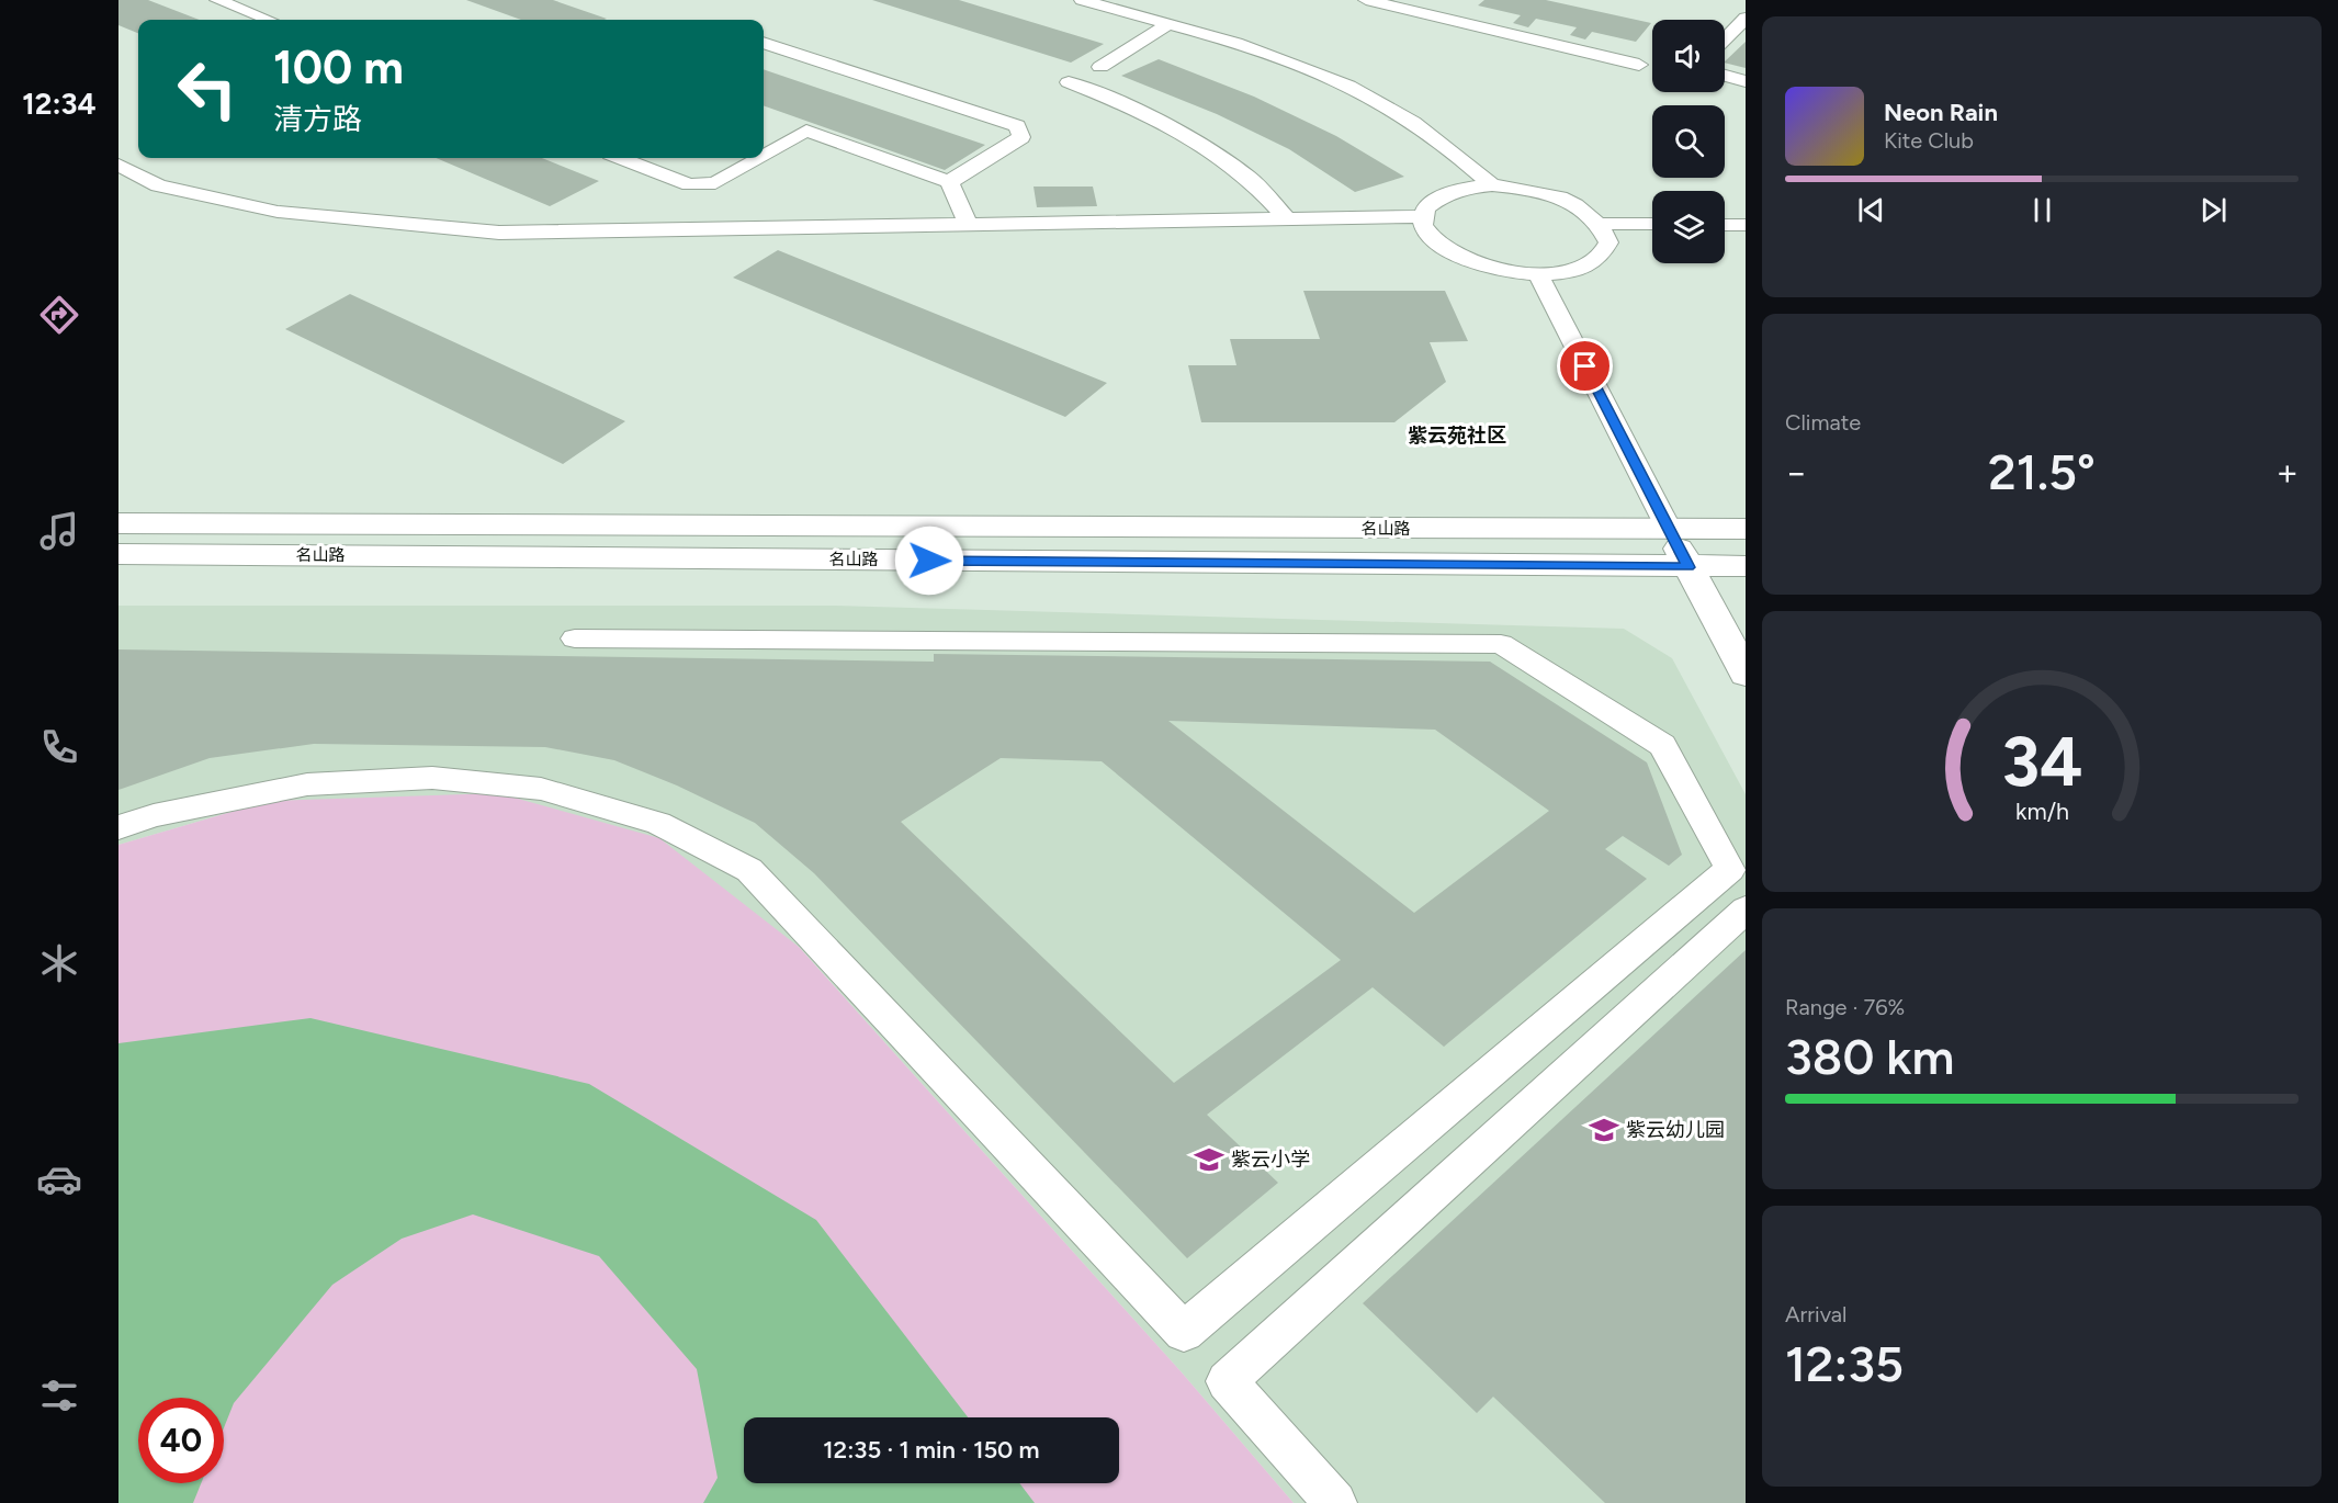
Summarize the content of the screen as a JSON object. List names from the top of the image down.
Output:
{
  "streets": {
    "street": ["名山路"]
  },
  "districts": ["紫云苑社区"],
  "places": {
    "school or university": ["紫云幼儿园", "紫云小学"]
  },
  "page": {
    "tabs": "12:34",
    "turn": ["100 m", "清方路"],
    "song": ["Neon Rain", "Kite Club"],
    "tile": [
      "Climate",
      ["Range · 76%", "380 km"],
      ["Arrival", "12:35"]
    ],
    "heat": ["−", "21.5°", "+"],
    "limit": "40",
    "trip": "12:35 · 1 min · 150 m",
    "gauge": ["34", "km/h"]
  }
}
